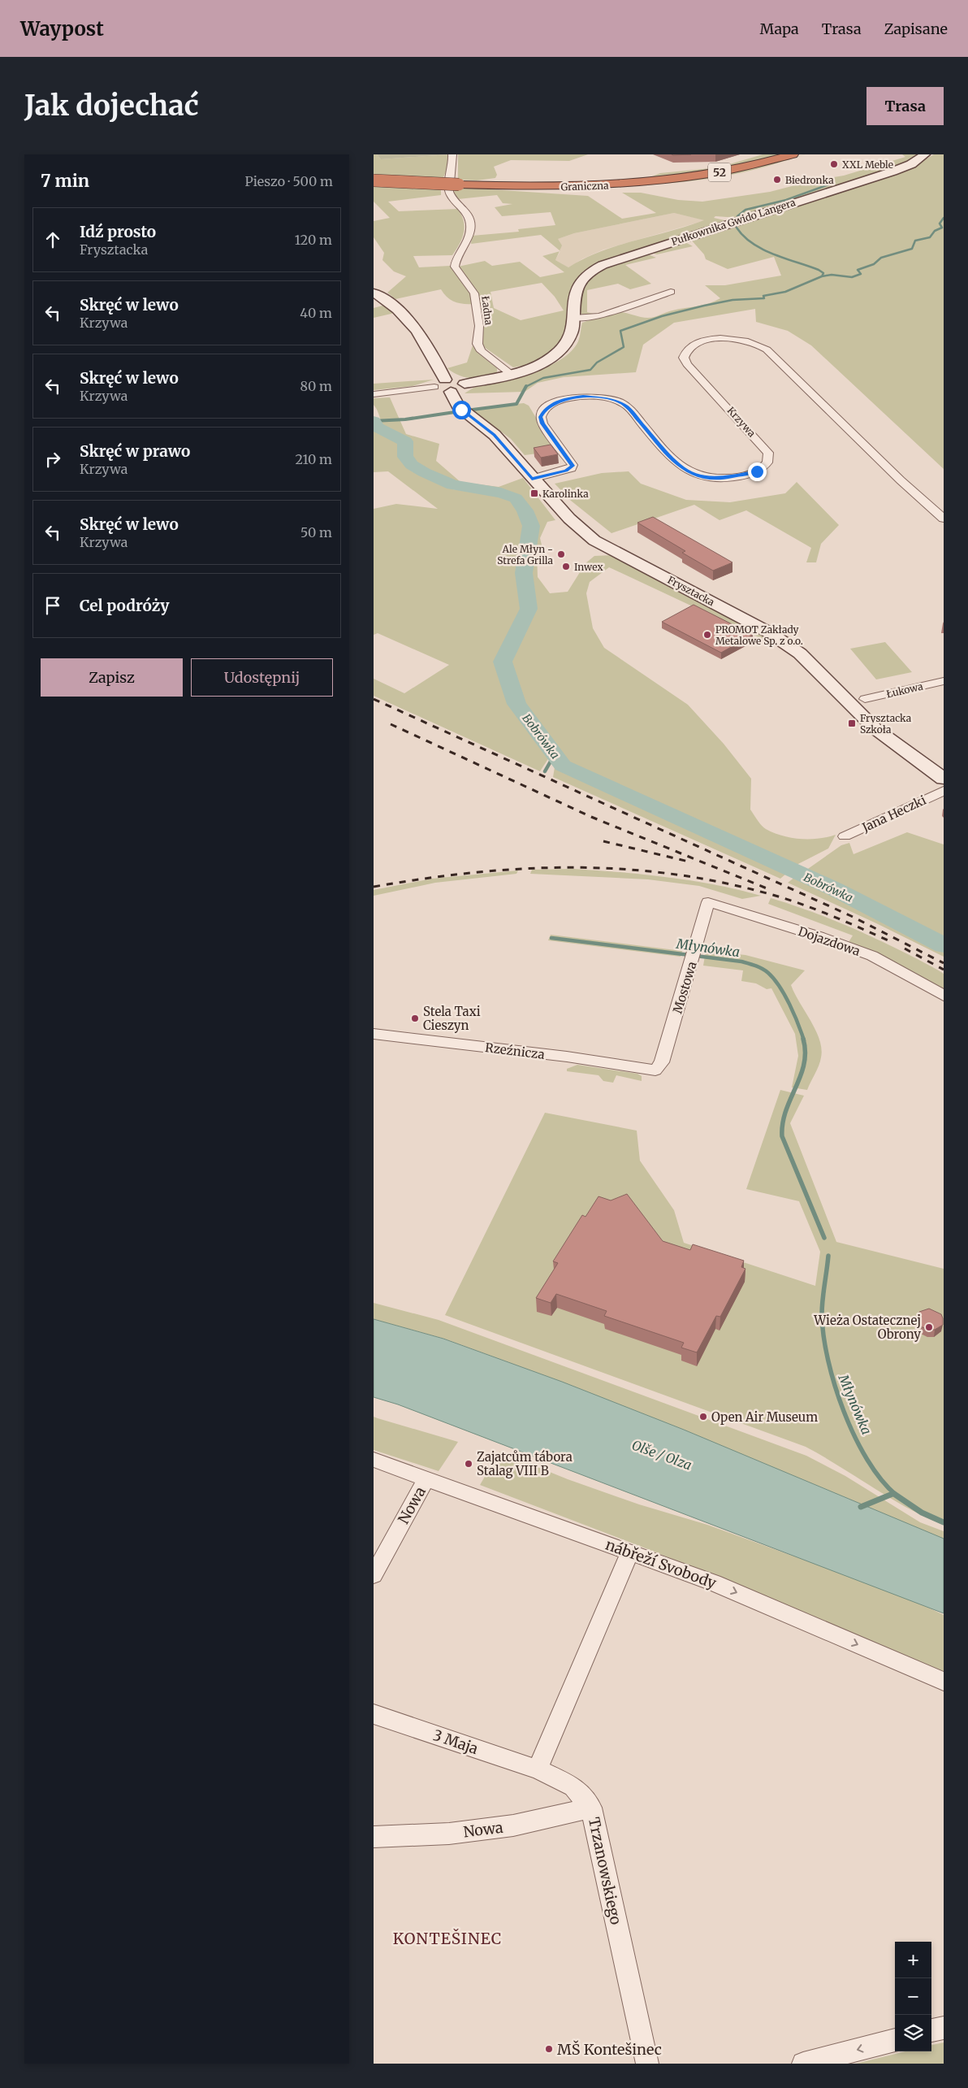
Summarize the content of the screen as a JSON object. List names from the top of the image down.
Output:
{
  "streets": {
    "highway": ["52", "Graniczna"],
    "street": [
      "Pułkownika Gwido Langera",
      "Ładna",
      "Krzywa",
      "Frysztacka",
      "Łukowa",
      "Jana Heczki",
      "Dojazdowa",
      "Mostowa",
      "Rzeźnicza",
      "Nowa",
      "nábřeží Svobody",
      "3 Maja",
      "Trzanowskiego"
    ]
  },
  "crossings": [
    ["Pułkownika Gwido Langera", "Ładna"],
    ["Pułkownika Gwido Langera", "Frysztacka"],
    ["Krzywa", "Frysztacka"],
    ["Dojazdowa", "Mostowa"],
    ["Mostowa", "Rzeźnicza"],
    ["Nowa", "nábřeží Svobody"],
    ["Nowa", "Trzanowskiego"],
    ["3 Maja", "Trzanowskiego"]
  ],
  "one_way": ["nábřeží Svobody"],
  "districts": ["KONTEŠINEC"],
  "water": ["Bobrówka", "Młynówka", "Olše / Olza"],
  "places": {
    "other": [
      "XXL Meble",
      "Biedronka",
      "Ale Młyn - Strefa Grilla",
      "Inwex",
      "PROMOT Zakłady Metalowe Sp. z o.o.",
      "Stela Taxi Cieszyn",
      "Wieża Ostatecznej Obrony",
      "Open Air Museum",
      "Zajatcům tábora Stalag VIII B",
      "MŠ Kontešinec"
    ],
    "transit": ["Karolinka", "Frysztacka Szkoła"]
  },
  "page": {
    "header": "Waypost",
    "nav": ["Mapa", "Trasa", "Zapisane"],
    "buttons": [
      "Trasa",
      ["Zapisz", "Udostępnij"]
    ],
    "title": "Jak dojechać",
    "heading": ["7 min", "Pieszo · 500 m"],
    "list": [
      ["Idź prosto", "Frysztacka", "120 m"],
      ["Skręć w lewo", "Krzywa", "40 m"],
      ["Skręć w lewo", "Krzywa", "80 m"],
      ["Skręć w prawo", "Krzywa", "210 m"],
      ["Skręć w lewo", "Krzywa", "50 m"],
      "Cel podróży"
    ],
    "map_buttons": ["+", "−"]
  }
}
